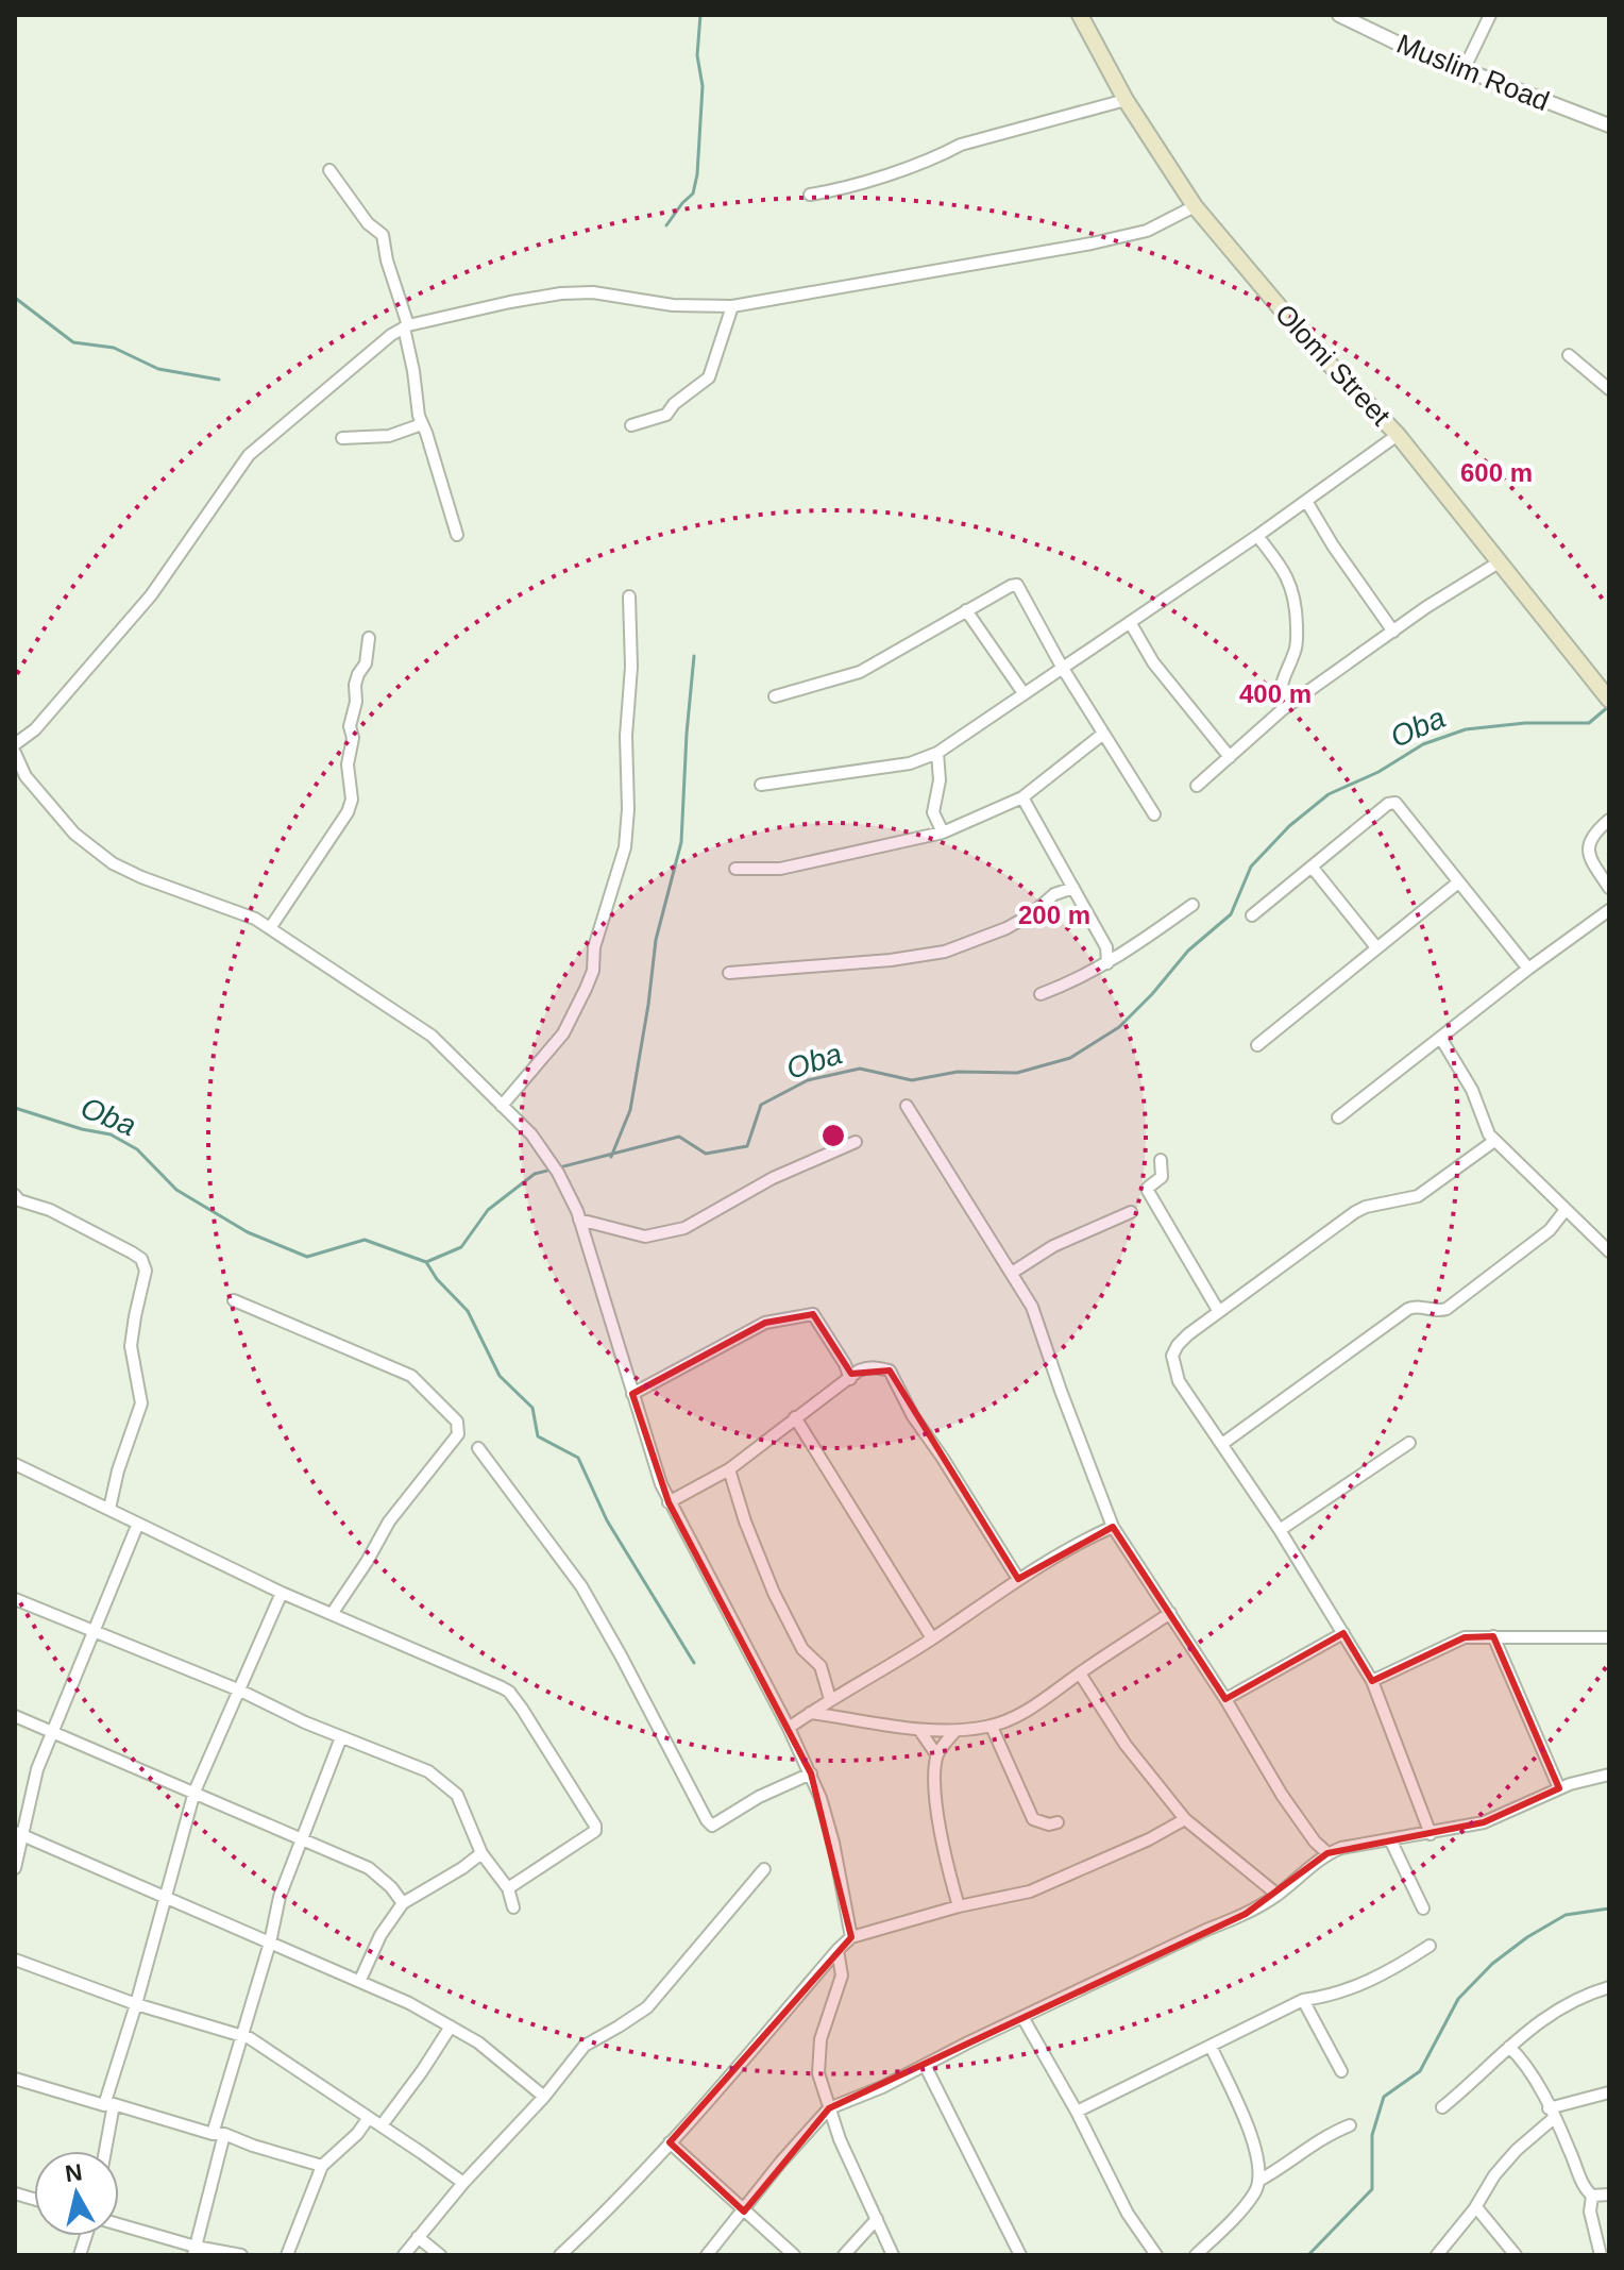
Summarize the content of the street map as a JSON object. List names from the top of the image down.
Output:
{
  "streets": {
    "main road": ["Olomi Street"],
    "street": ["Muslim Road"]
  },
  "water": ["Oba"],
  "north": "top",
  "rings": ["600 m", "400 m", "200 m"]
}
